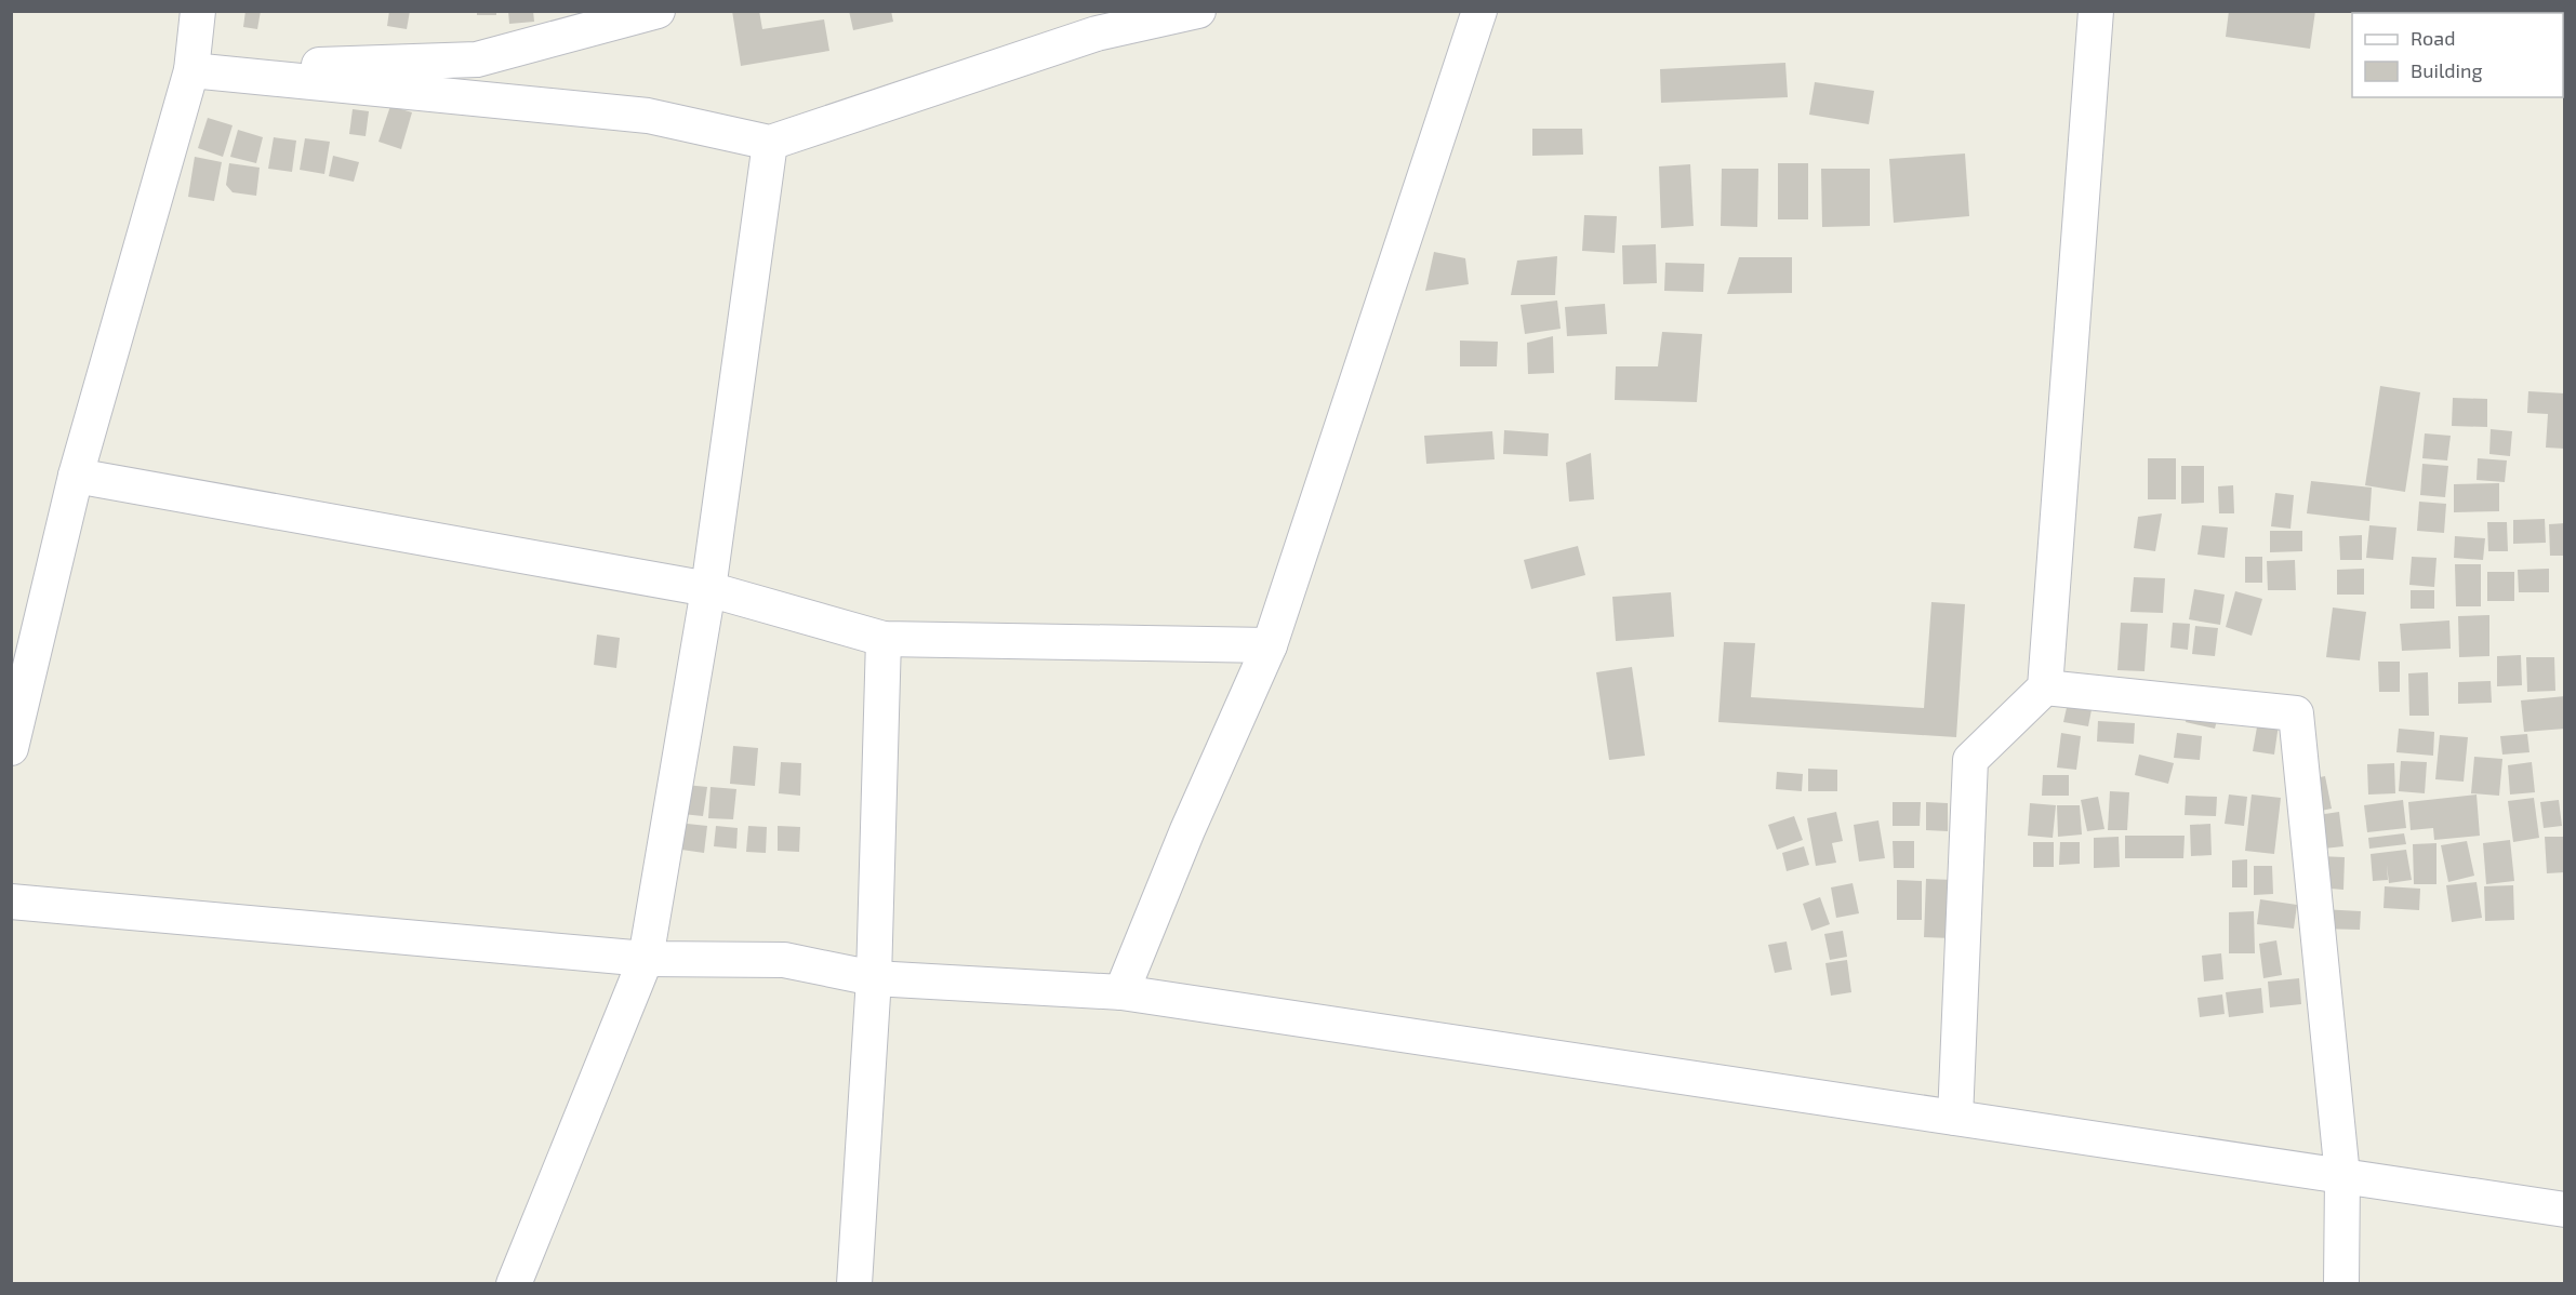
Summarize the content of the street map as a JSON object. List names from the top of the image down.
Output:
{
  "legend": ["Road", "Building"]
}
